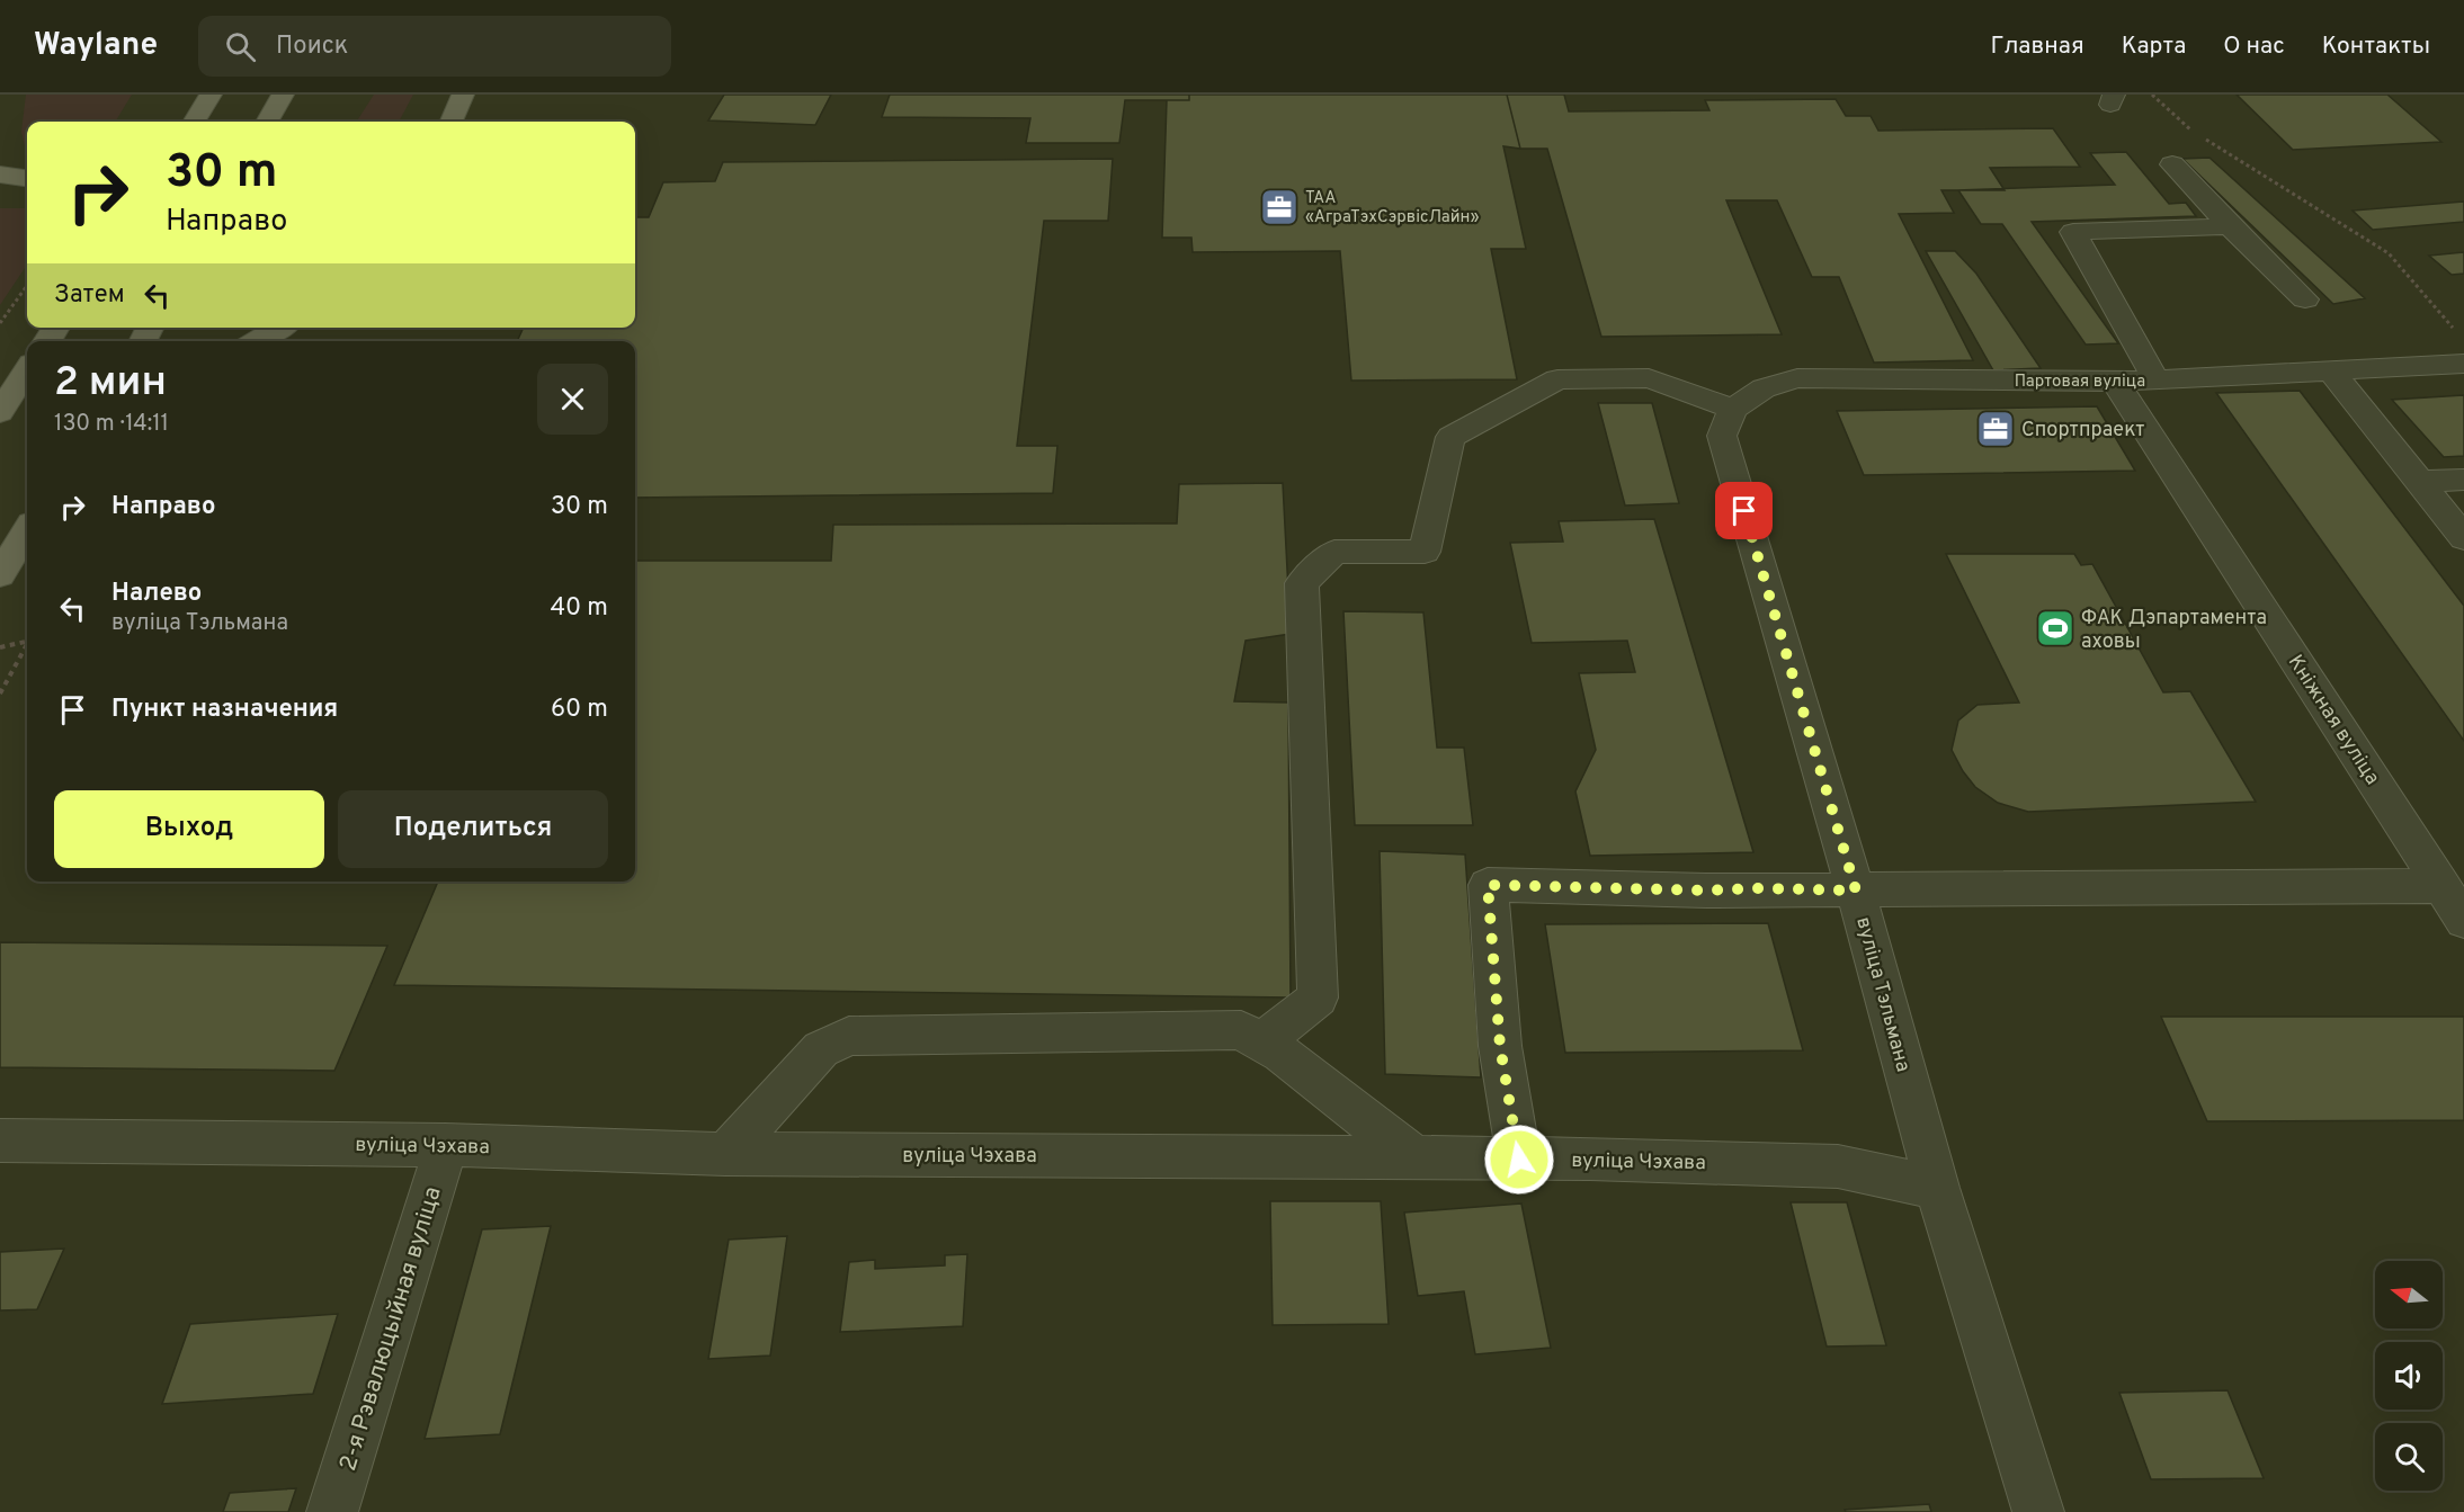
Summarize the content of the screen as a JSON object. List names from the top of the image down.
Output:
{
  "streets": {
    "street": [
      "Партовая вуліца",
      "Кніжная вуліца",
      "вуліца Тэльмана",
      "вуліца Чэхава",
      "2-я Рэвалюцыйная вуліца"
    ]
  },
  "crossings": [
    ["Партовая вуліца", "Кніжная вуліца"],
    ["Партовая вуліца", "вуліца Тэльмана"],
    ["вуліца Тэльмана", "вуліца Чэхава"],
    ["вуліца Чэхава", "2-я Рэвалюцыйная вуліца"]
  ],
  "places": {
    "office": ["ТАА «АграТэхСэрвісЛайн»", "Спортпраект"],
    "sports": ["ФАК Дэпартамента аховы"]
  },
  "north": "left",
  "page": {
    "header": "Waylane",
    "search": "Поиск",
    "nav": [
      "Главная",
      "Карта",
      "О нас",
      "Контакты"
    ],
    "turn": ["30 m", "Направо"],
    "then": "Затем",
    "heading": ["2 мин", "130 m · 14:11"],
    "list": [
      {
        "name": "Направо",
        "value": "30 m"
      },
      {
        "name": "Налево",
        "note": "вуліца Тэльмана",
        "value": "40 m"
      },
      {
        "name": "Пункт назначения",
        "value": "60 m"
      }
    ],
    "buttons": ["Выход", "Поделиться"]
  }
}
